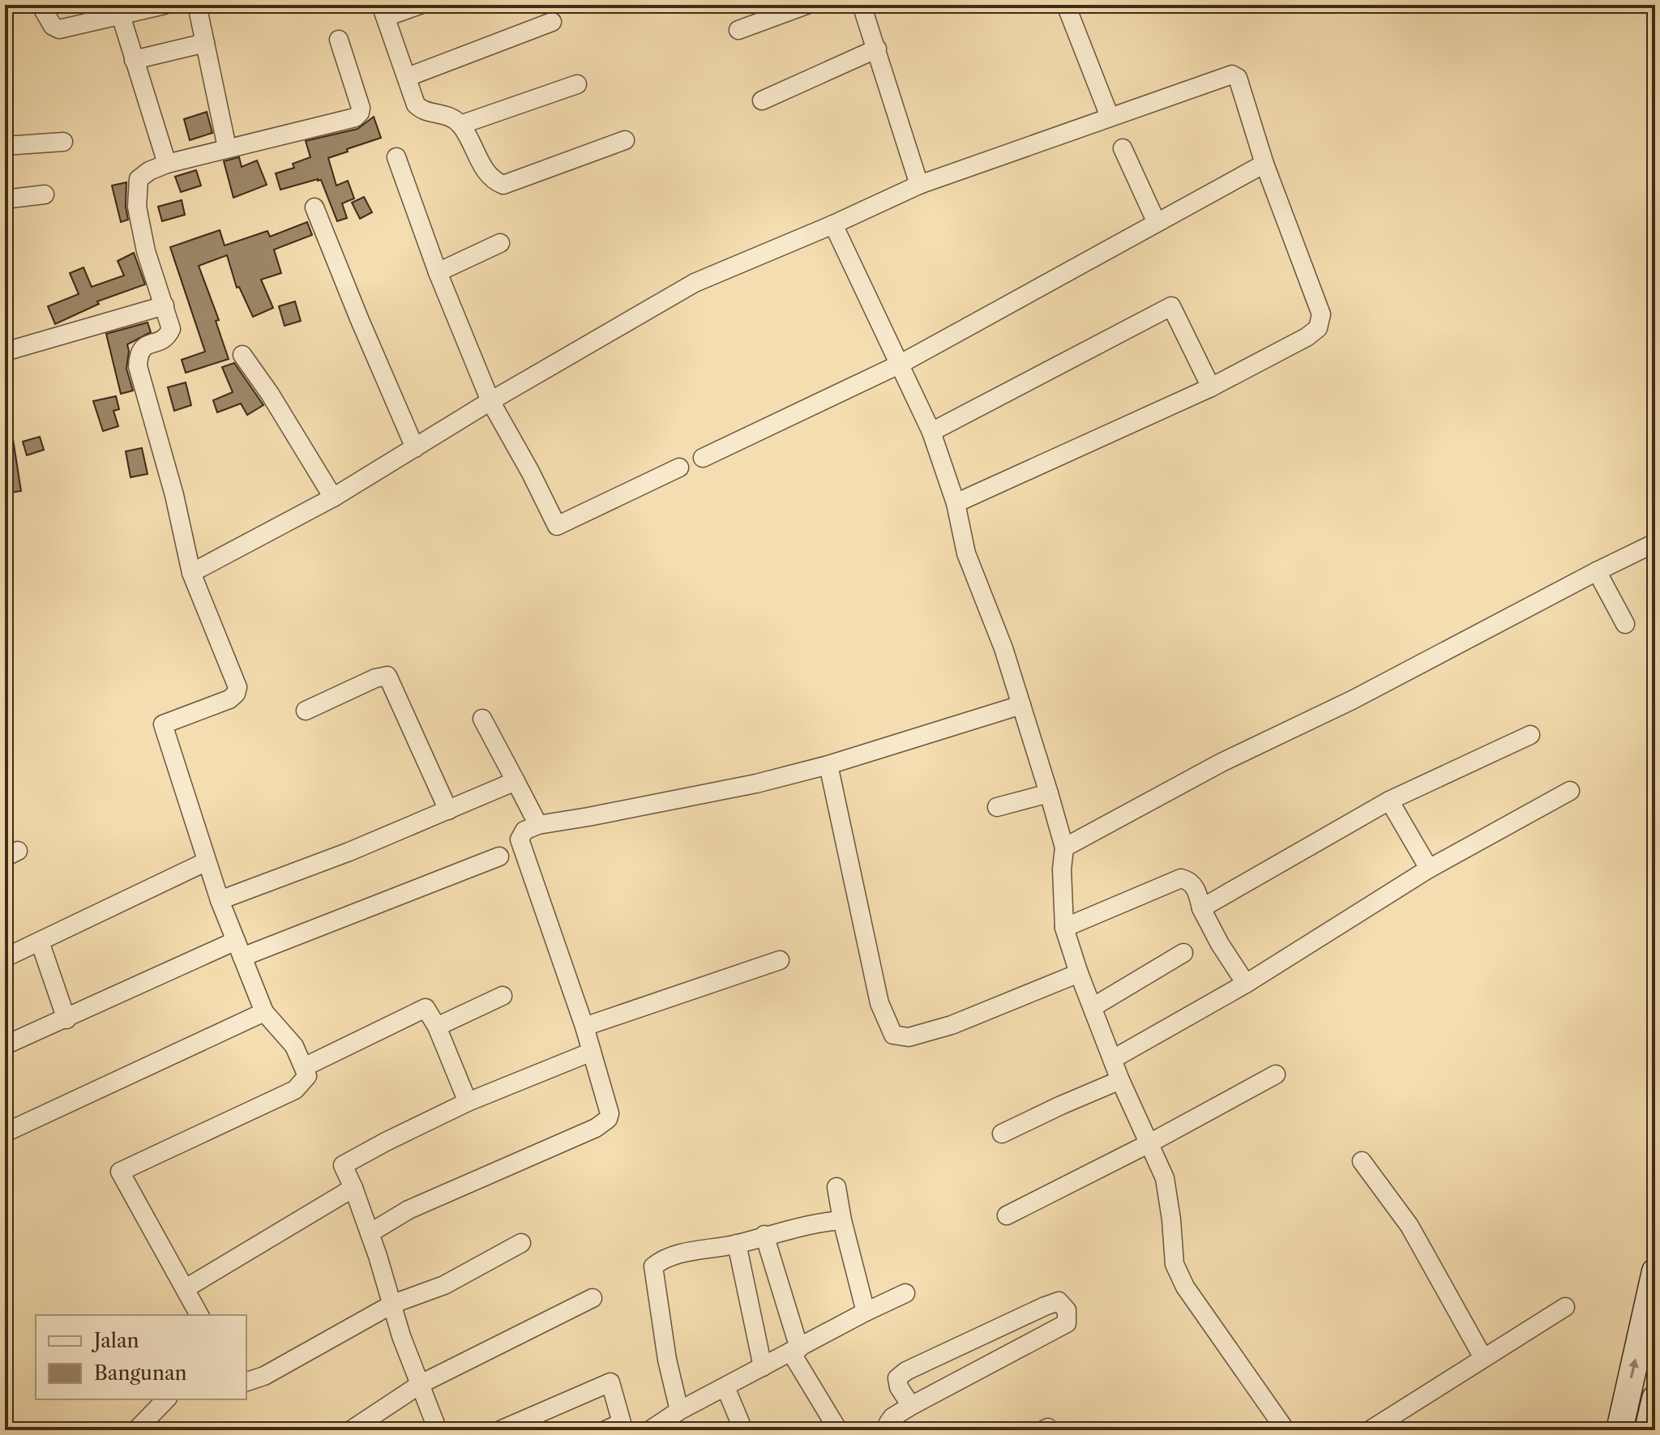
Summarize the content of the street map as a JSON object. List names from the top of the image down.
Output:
{
  "legend": ["Jalan", "Bangunan"]
}
